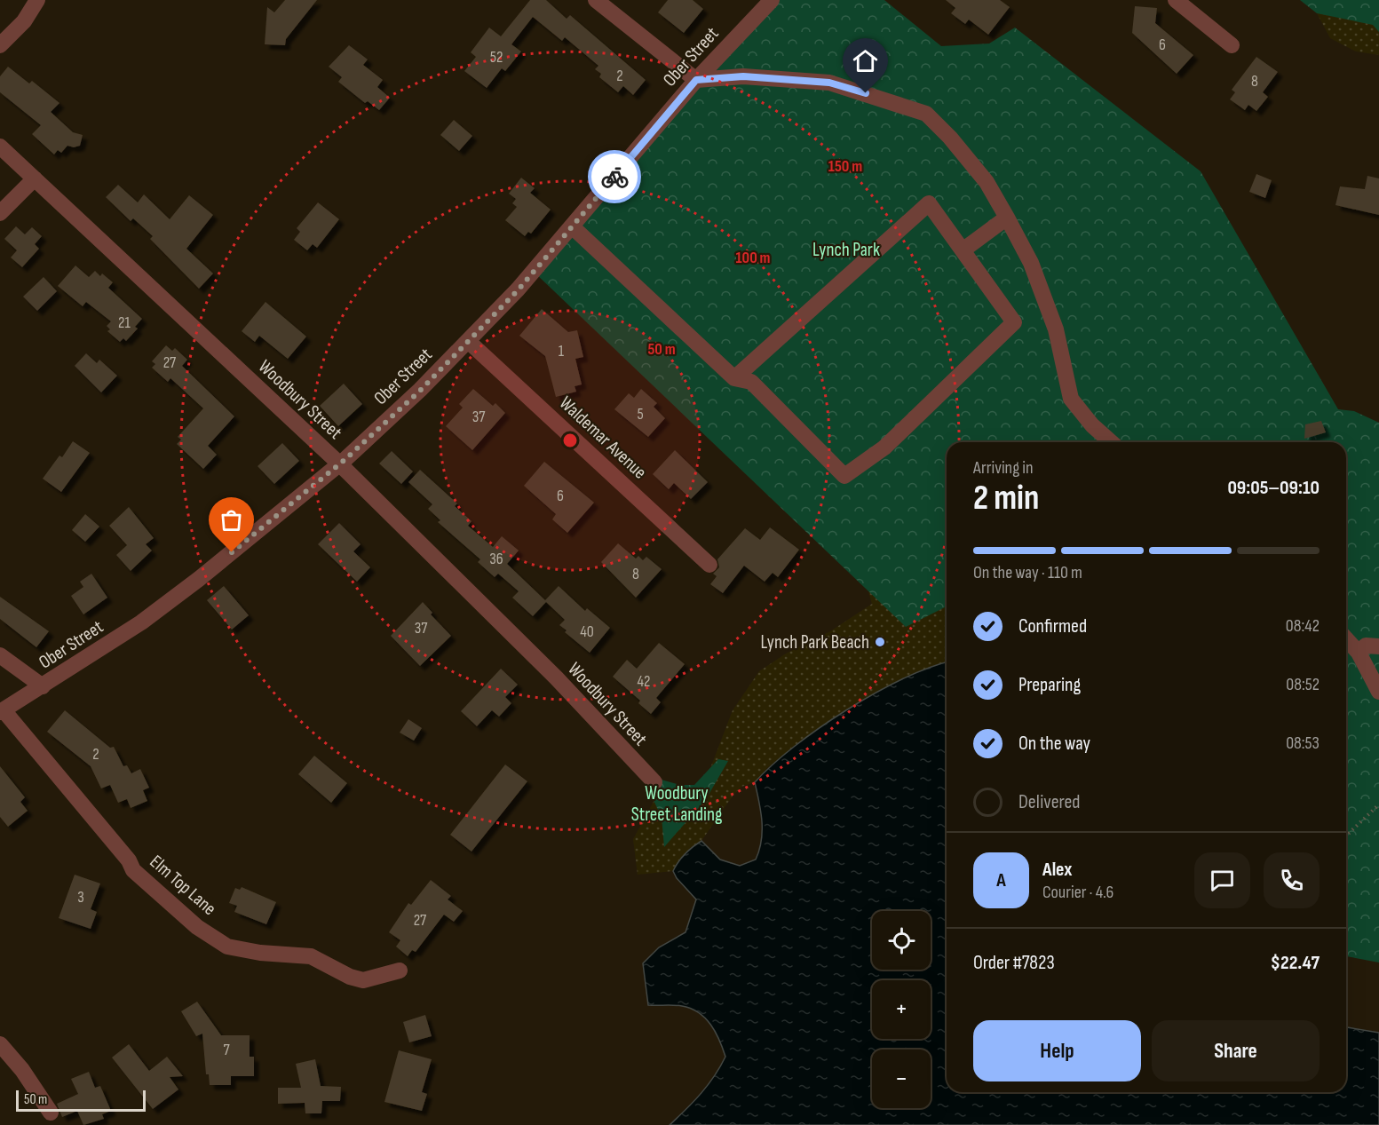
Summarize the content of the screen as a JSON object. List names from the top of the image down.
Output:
{
  "streets": {
    "street": [
      "Ober Street",
      "Woodbury Street",
      "Waldemar Avenue",
      "Elm Top Lane"
    ]
  },
  "crossings": [
    ["Ober Street", "Woodbury Street"],
    ["Ober Street", "Waldemar Avenue"],
    ["Ober Street", "Elm Top Lane"]
  ],
  "parks": ["Lynch Park", "Woodbury Street Landing"],
  "places": ["Lynch Park Beach"],
  "house_numbers": [
    "6",
    "52",
    "2",
    "8",
    "21",
    "1",
    "27",
    "5",
    "37",
    "6",
    "36",
    "8",
    "37",
    "40",
    "42",
    "2",
    "3",
    "27",
    "7"
  ],
  "scale_bar": "50 m",
  "page": {
    "heading": ["2 min", "Arriving in", "09:05–09:10"],
    "panel": [
      "Alex",
      "Courier · 4.6",
      "Order #7823",
      "$22.47"
    ],
    "bar": "On the way · 110 m",
    "list": [
      ["Confirmed", "08:42"],
      ["Preparing", "08:52"],
      ["On the way", "08:53"],
      "Delivered"
    ],
    "round": "A",
    "map_buttons": ["+", "−"],
    "buttons": ["Help", "Share"],
    "scale": "50 m"
  },
  "rings": ["150 m", "100 m", "50 m"]
}
